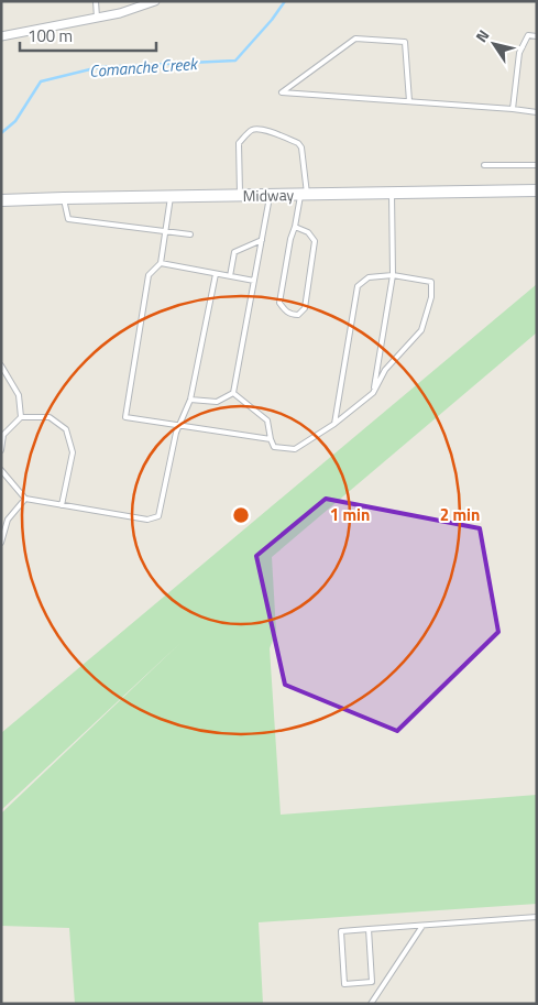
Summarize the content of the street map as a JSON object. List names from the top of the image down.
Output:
{
  "streets": {
    "main road": ["Midway"]
  },
  "water": ["Comanche Creek"],
  "scale_bar": "100 m",
  "north": "top left",
  "rings": ["1 min", "2 min"]
}
